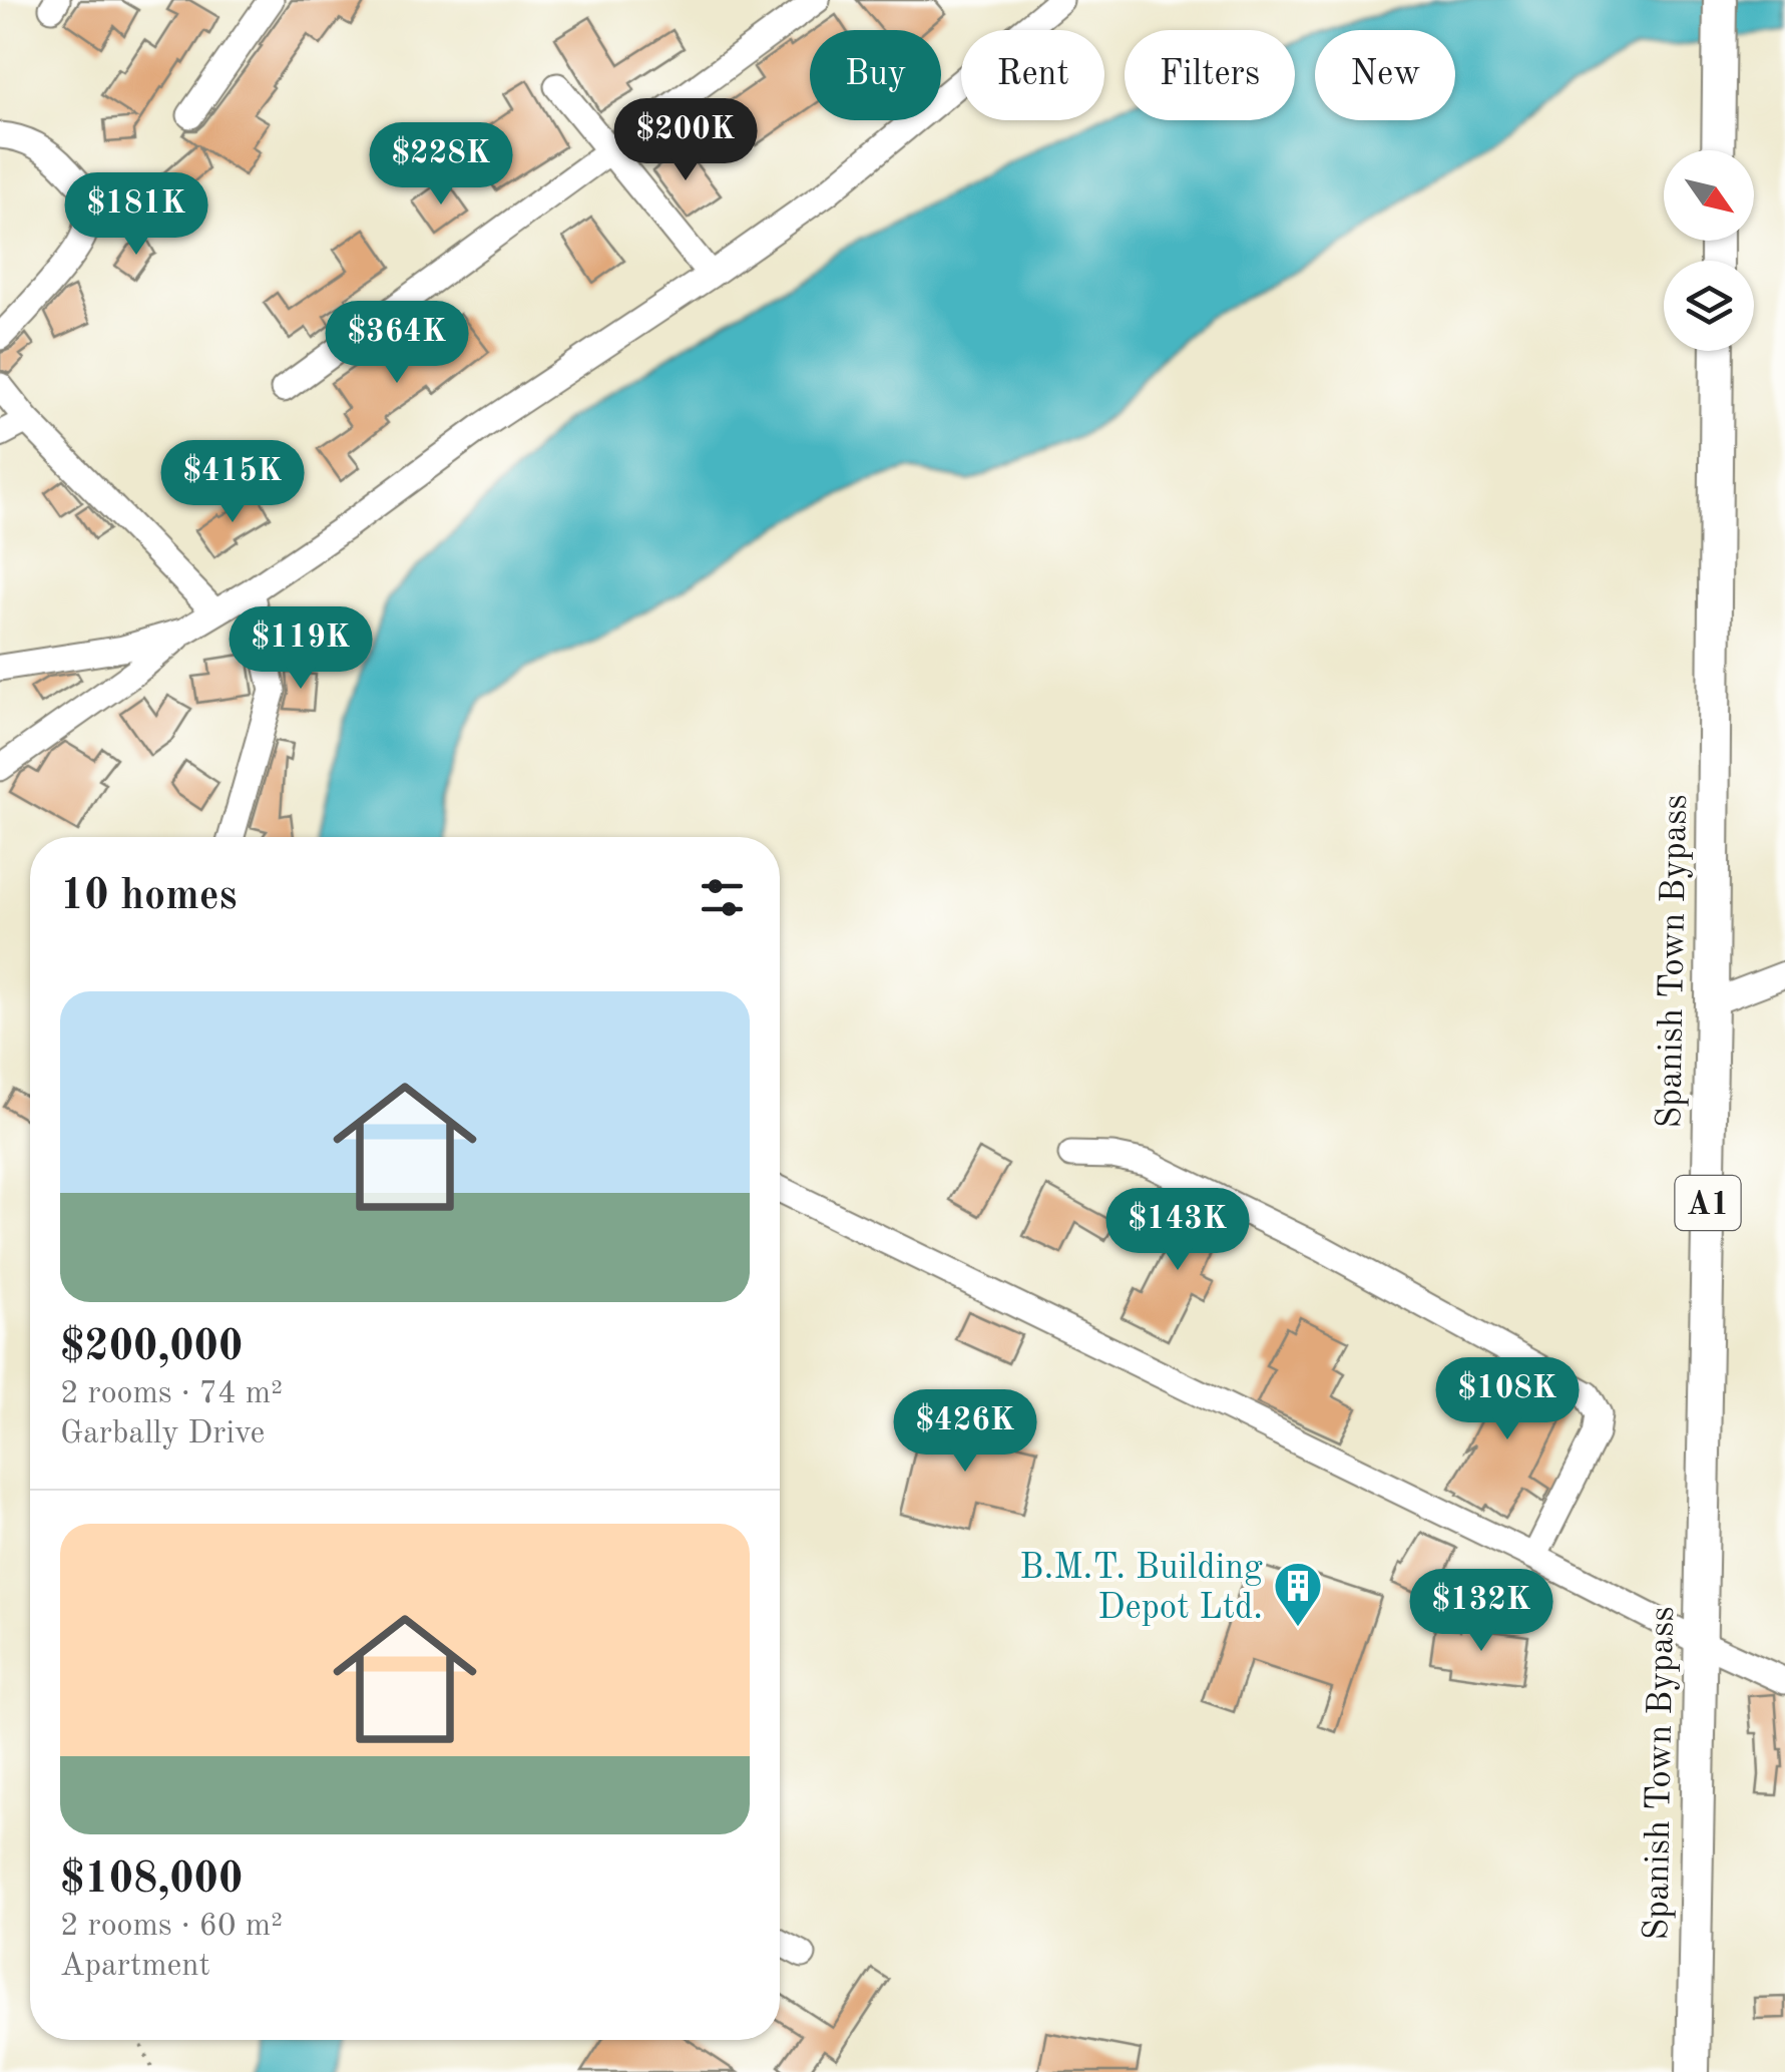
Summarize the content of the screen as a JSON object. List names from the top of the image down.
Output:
{
  "streets": {
    "main road": ["Spanish Town Bypass", "A1"]
  },
  "places": {
    "building": ["B.M.T. Building Depot Ltd."]
  },
  "north": "bottom right",
  "page": {
    "chip": [
      "Buy",
      "Rent",
      "Filters",
      "New"
    ],
    "price": [
      "$200K",
      "$228K",
      "$181K",
      "$364K",
      "$415K",
      "$119K",
      "$143K",
      "$108K",
      "$426K",
      "$132K"
    ],
    "heading": "10 homes",
    "list": [
      {
        "name": "$200,000",
        "note": "2 rooms · 74 m² · Garbally Drive"
      },
      {
        "name": "$108,000",
        "note": "2 rooms · 60 m² · Apartment"
      }
    ]
  }
}
